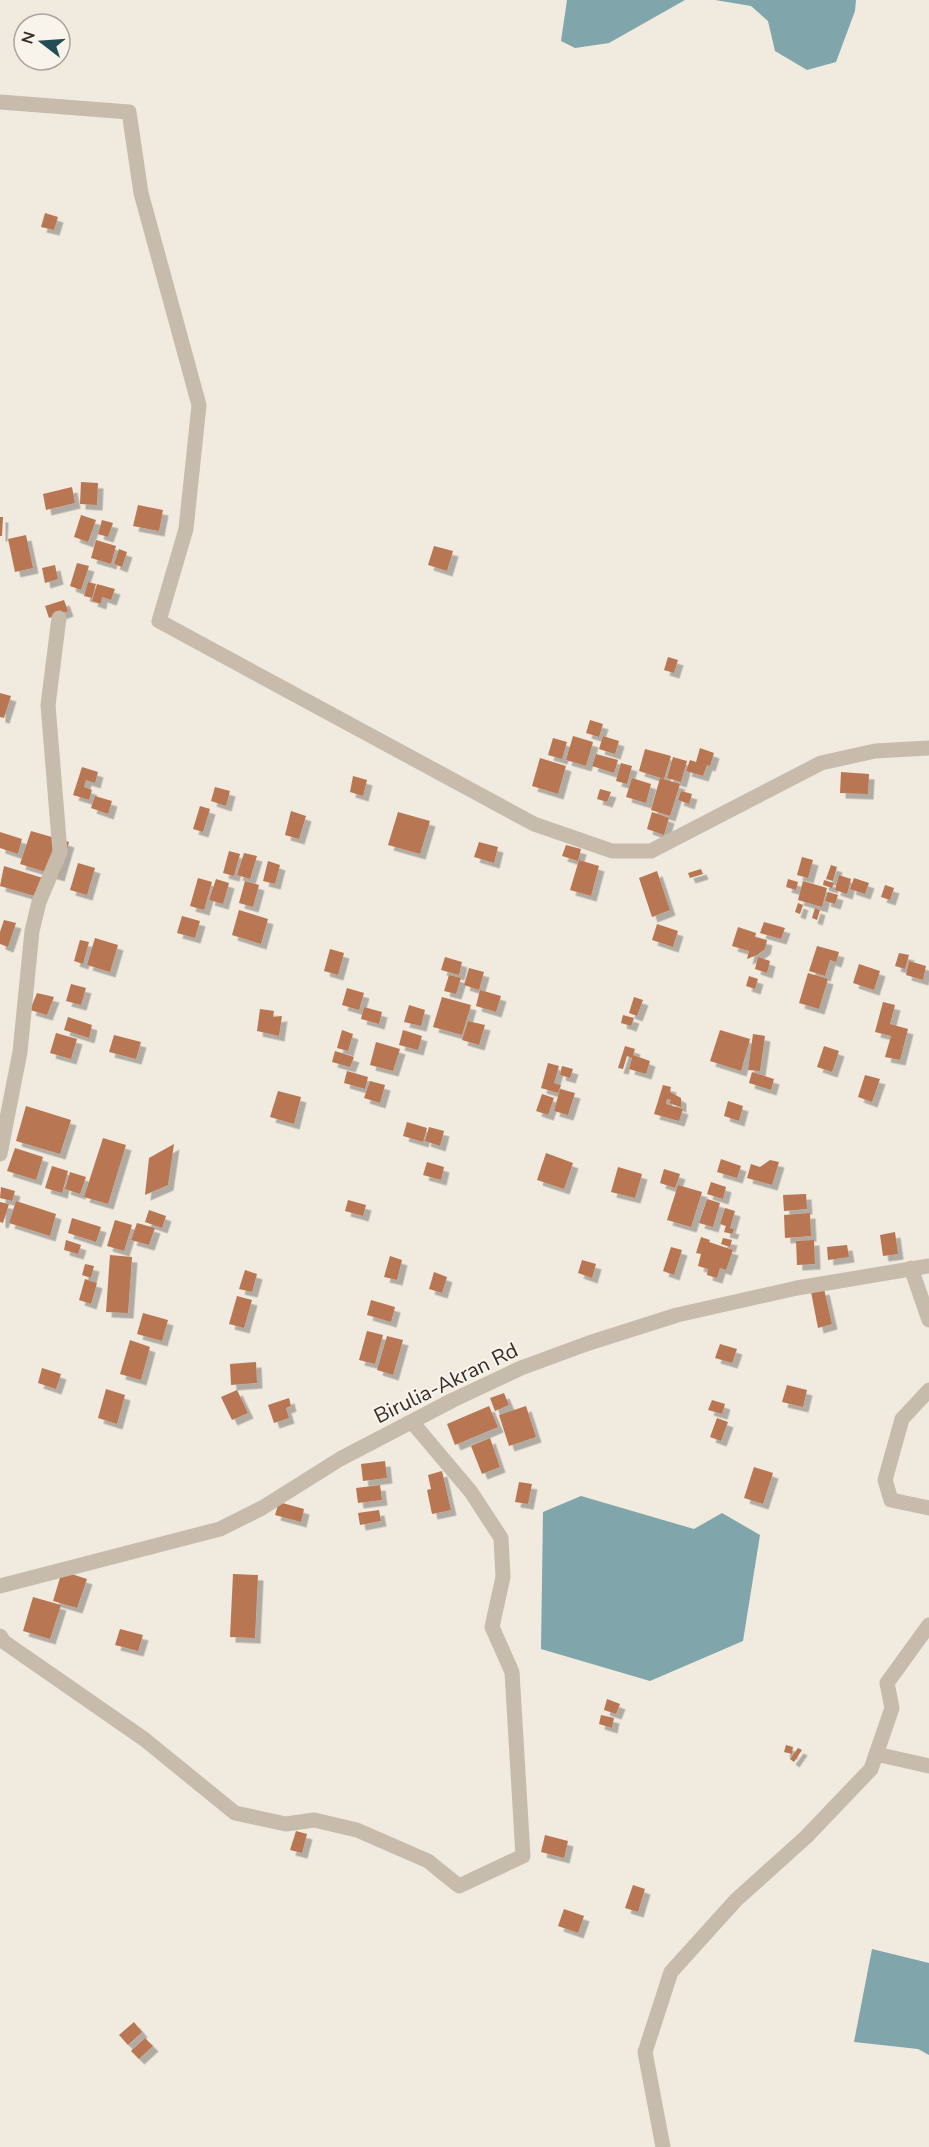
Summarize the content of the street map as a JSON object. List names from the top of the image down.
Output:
{
  "streets": {
    "street": ["Birulia-Akran Rd"]
  },
  "north": "left"
}
